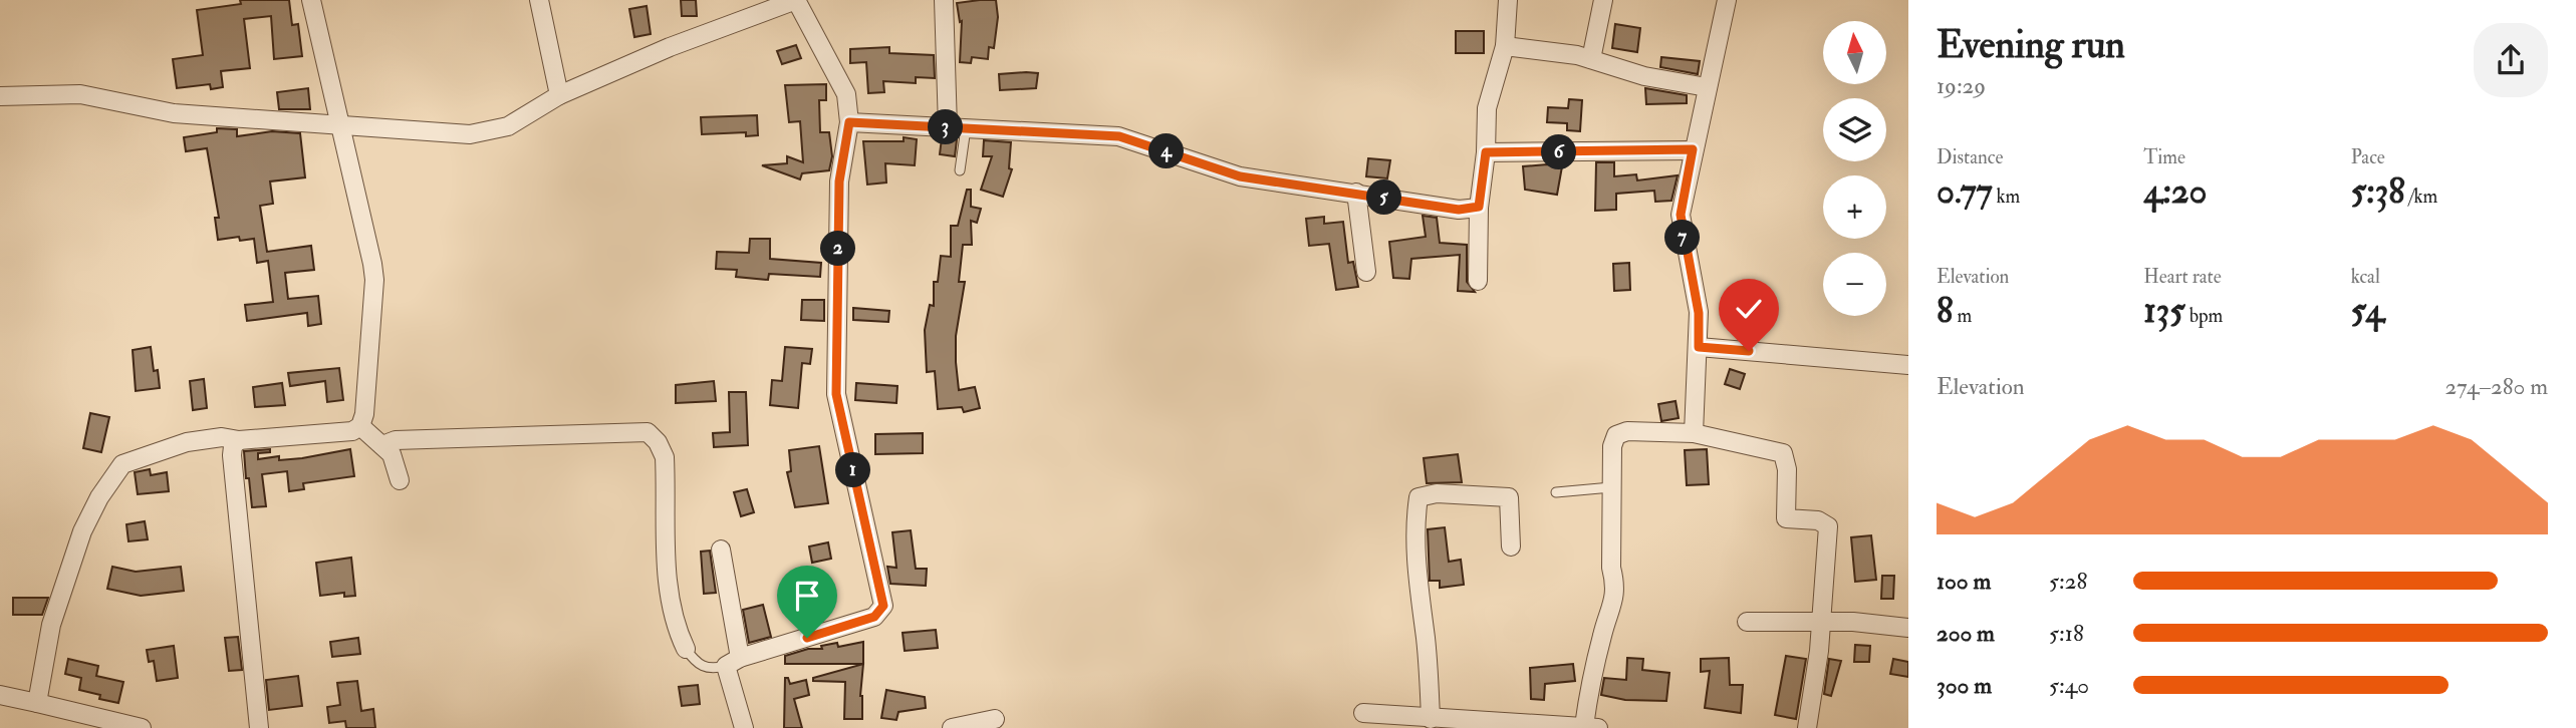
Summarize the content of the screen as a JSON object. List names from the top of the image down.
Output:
{
  "north": "top",
  "page": {
    "heading": ["Evening run", "19:29"],
    "map_buttons": ["+", "−"],
    "pins": [
      "3",
      "4",
      "6",
      "5",
      "7",
      "2",
      "1"
    ],
    "stats": [
      ["Distance", "0.77 km"],
      ["Time", "4:20"],
      ["Pace", "5:38 /km"],
      ["Elevation", "8 m"],
      ["Heart rate", "135 bpm"],
      ["kcal", "54"]
    ],
    "chart": ["Elevation", "274–280 m"],
    "list": [
      {
        "name": "100 m",
        "note": "5:28"
      },
      {
        "name": "200 m",
        "note": "5:18"
      },
      {
        "name": "300 m",
        "note": "5:40"
      }
    ]
  }
}
